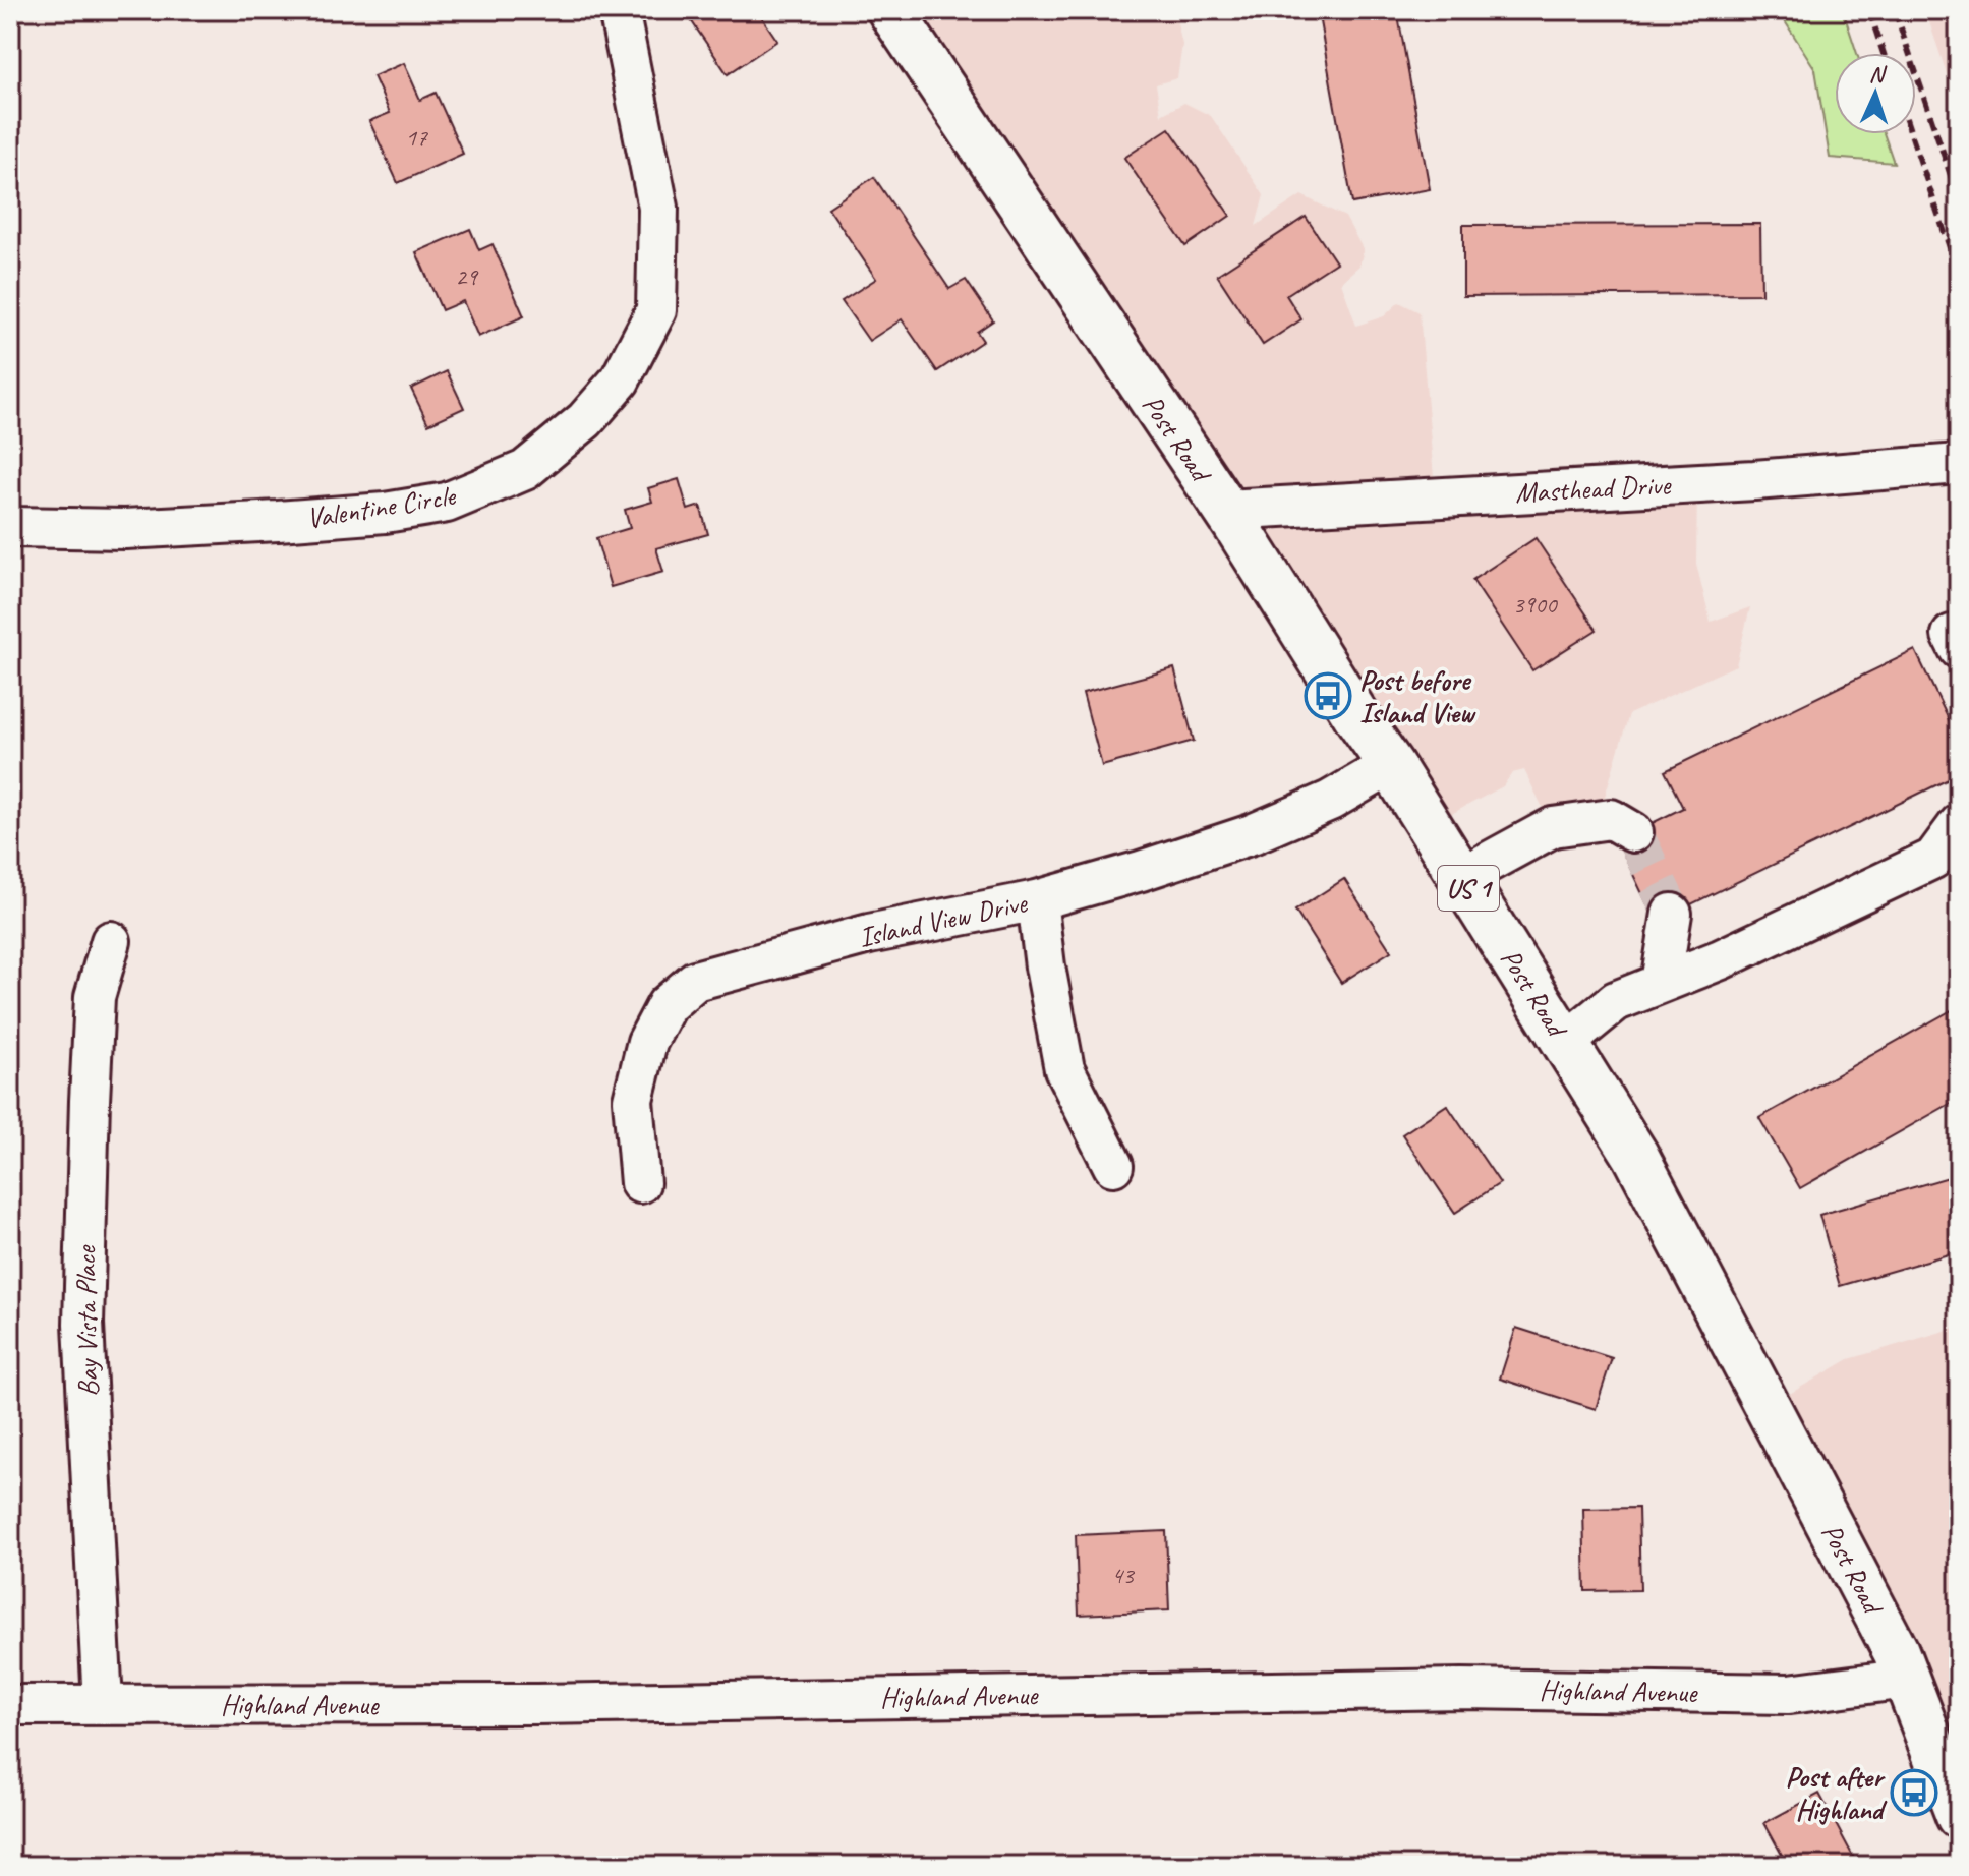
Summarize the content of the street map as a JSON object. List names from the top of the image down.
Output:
{
  "streets": {
    "main road": ["Post Road", "US 1"],
    "street": [
      "Masthead Drive",
      "Valentine Circle",
      "Island View Drive",
      "Bay Vista Place",
      "Highland Avenue"
    ]
  },
  "crossings": [
    ["Post Road", "Masthead Drive"],
    ["Post Road", "Island View Drive"],
    ["Post Road", "Highland Avenue"],
    ["Bay Vista Place", "Highland Avenue"]
  ],
  "places": {
    "bus stop": ["Post before Island View", "Post after Highland"]
  },
  "house_numbers": [
    "17",
    "29",
    "3900",
    "43"
  ],
  "north": "top"
}
